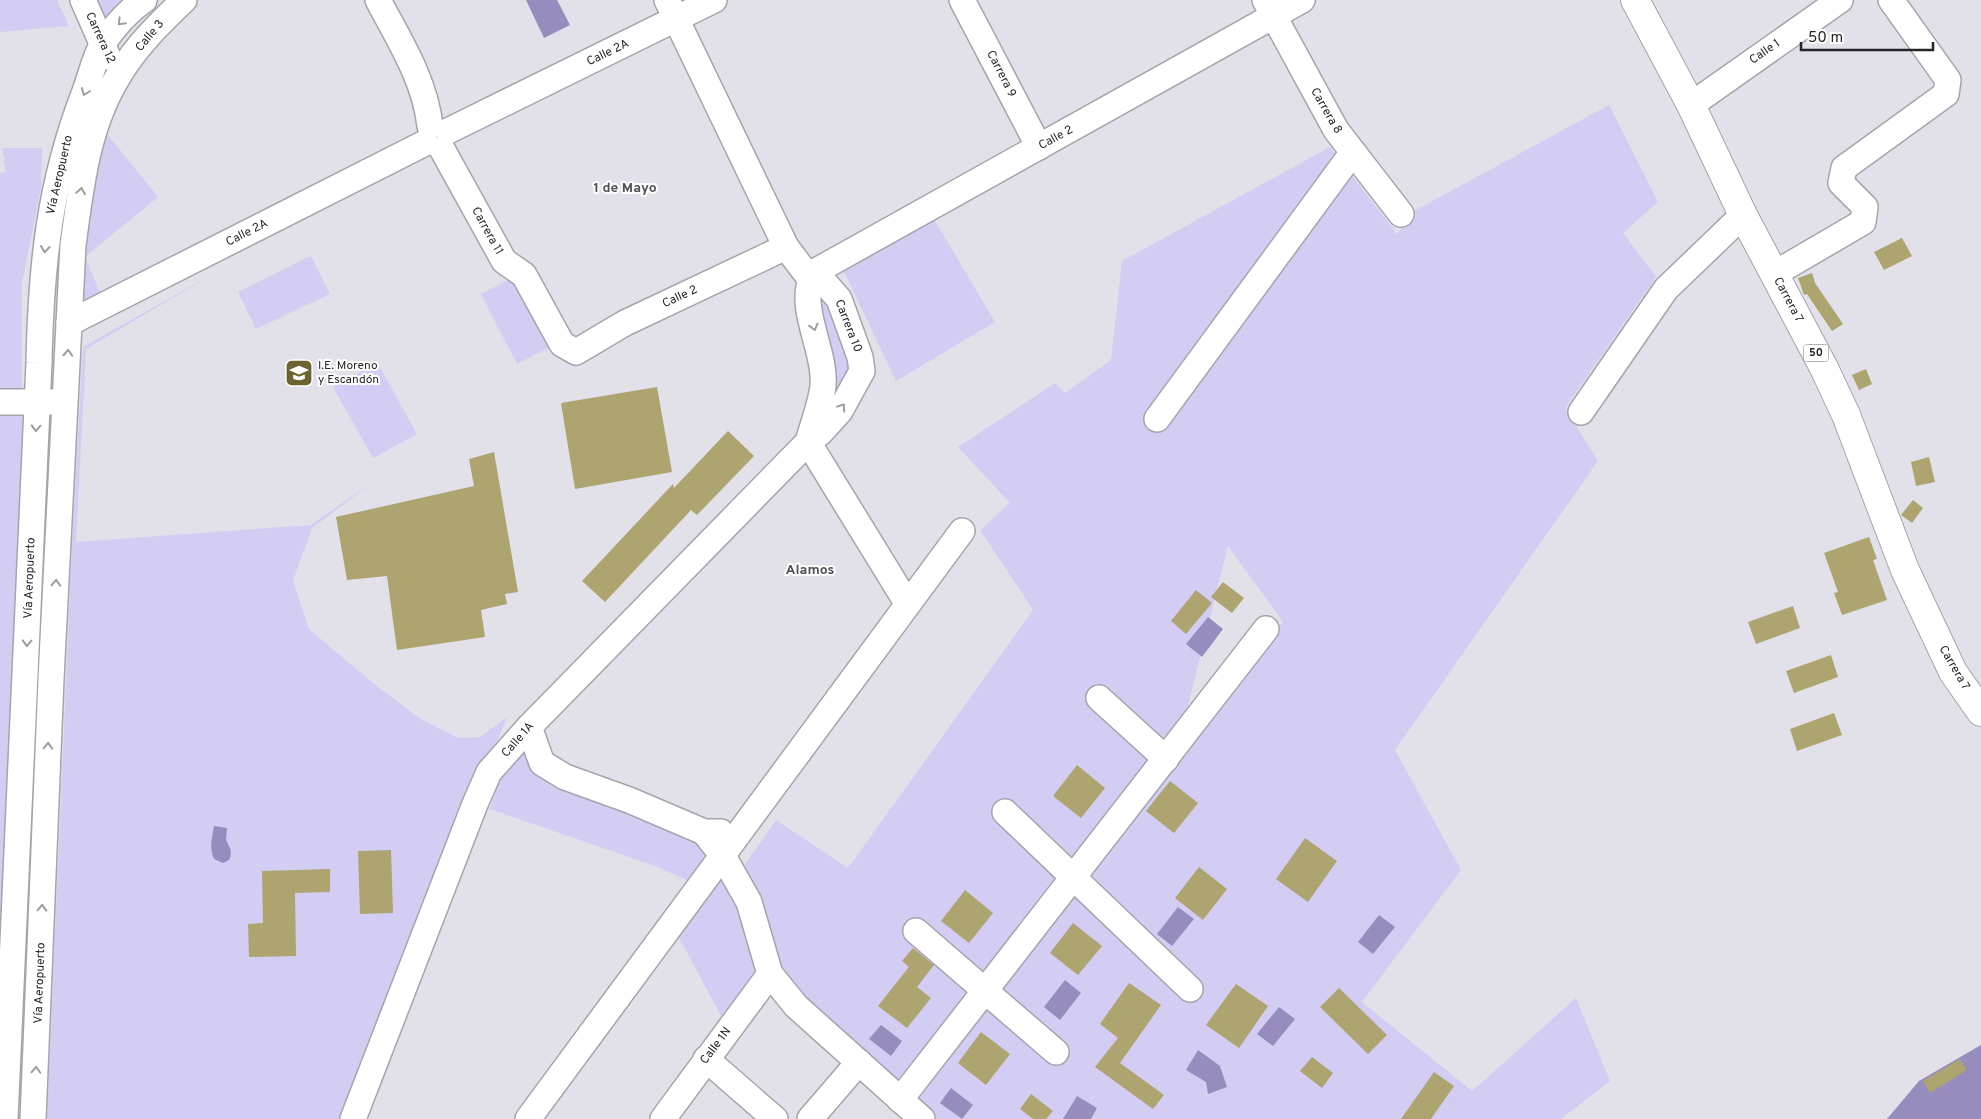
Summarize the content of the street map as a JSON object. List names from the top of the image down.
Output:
{
  "streets": {
    "highway": ["Carrera 7", "50"],
    "street": [
      "Calle 3",
      "Carrera 12",
      "Calle 1",
      "Calle 2A",
      "Carrera 9",
      "Carrera 8",
      "Calle 2",
      "Vía Aeropuerto",
      "Carrera 11",
      "Carrera 10",
      "Calle 1A",
      "Calle 1N"
    ]
  },
  "crossings": [
    ["Calle 3", "Carrera 12"],
    ["Calle 3", "Vía Aeropuerto"],
    ["Carrera 12", "Vía Aeropuerto"],
    ["Calle 1", "Carrera 7"],
    ["Calle 2A", "Vía Aeropuerto"],
    ["Calle 2A", "Carrera 11"],
    ["Calle 2A", "Carrera 10"],
    ["Carrera 9", "Calle 2"],
    ["Carrera 8", "Calle 2"],
    ["Calle 2", "Carrera 11"],
    ["Calle 2", "Carrera 10"],
    ["Carrera 10", "Calle 1A"]
  ],
  "districts": ["1 de Mayo", "Alamos"],
  "places": {
    "school or university": ["I.E. Moreno y Escandón"]
  },
  "scale_bar": "50 m"
}
